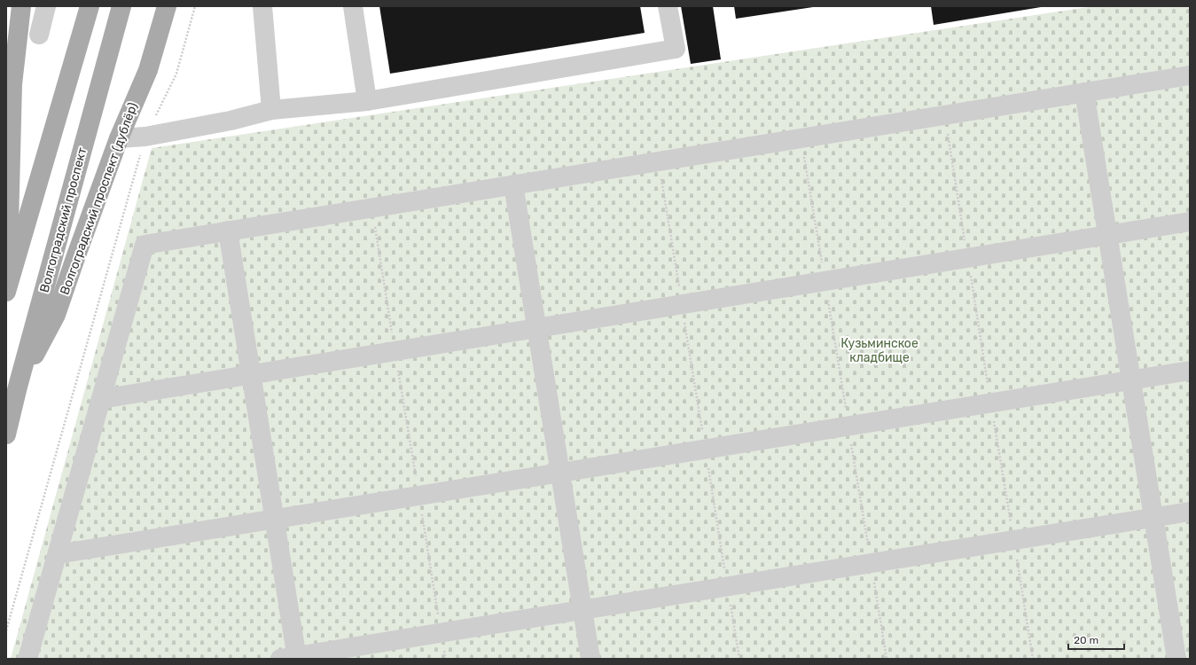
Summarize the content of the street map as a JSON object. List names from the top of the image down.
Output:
{
  "streets": {
    "main road": ["Волгоградский проспект (дублёр)", "Волгоградский проспект"]
  },
  "crossings": [
    ["Волгоградский проспект (дублёр)", "Волгоградский проспект"]
  ],
  "parks": ["Кузьминское кладбище"],
  "scale_bar": "20 m"
}
